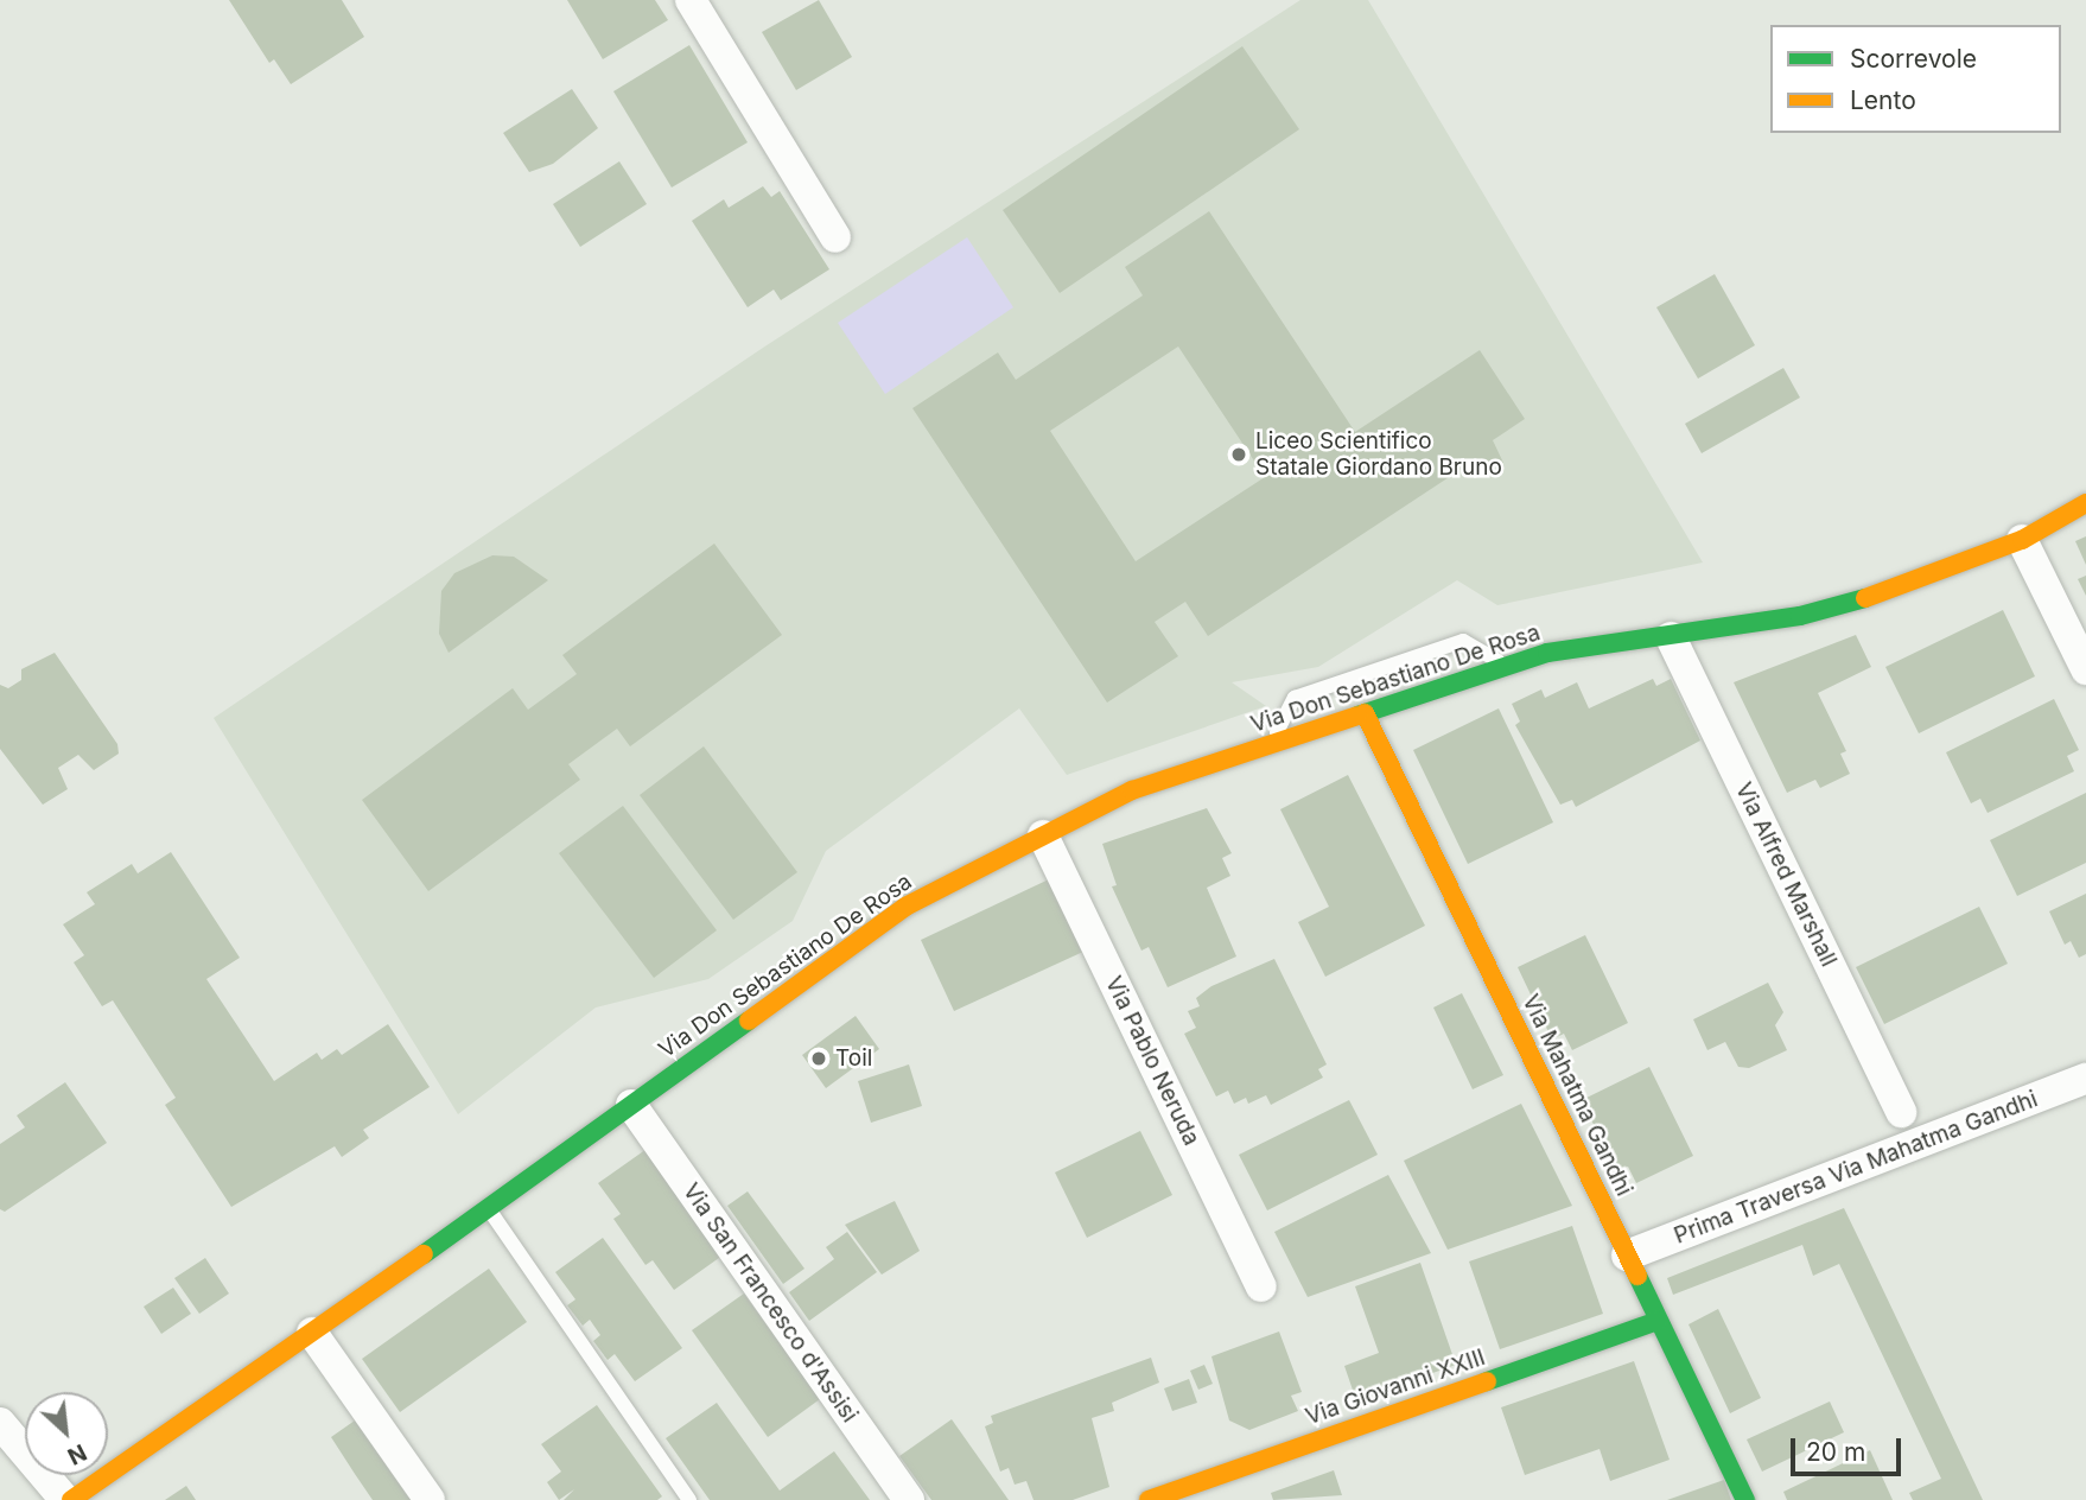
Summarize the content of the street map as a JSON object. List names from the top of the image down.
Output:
{
  "streets": {
    "street": [
      "Via Don Sebastiano De Rosa",
      "Via Alfred Marshall",
      "Via Pablo Neruda",
      "Via Mahatma Gandhi",
      "Prima Traversa Via Mahatma Gandhi",
      "Via San Francesco d'Assisi",
      "Via Giovanni XXIII"
    ]
  },
  "crossings": [
    ["Via Don Sebastiano De Rosa", "Via Alfred Marshall"],
    ["Via Don Sebastiano De Rosa", "Via Pablo Neruda"],
    ["Via Don Sebastiano De Rosa", "Via Mahatma Gandhi"],
    ["Via Don Sebastiano De Rosa", "Via San Francesco d'Assisi"],
    ["Via Mahatma Gandhi", "Prima Traversa Via Mahatma Gandhi"],
    ["Via Mahatma Gandhi", "Via Giovanni XXIII"]
  ],
  "places": ["Liceo Scientifico Statale Giordano Bruno", "Toil"],
  "legend": ["Scorrevole", "Lento"],
  "scale_bar": "20 m",
  "north": "bottom right"
}
